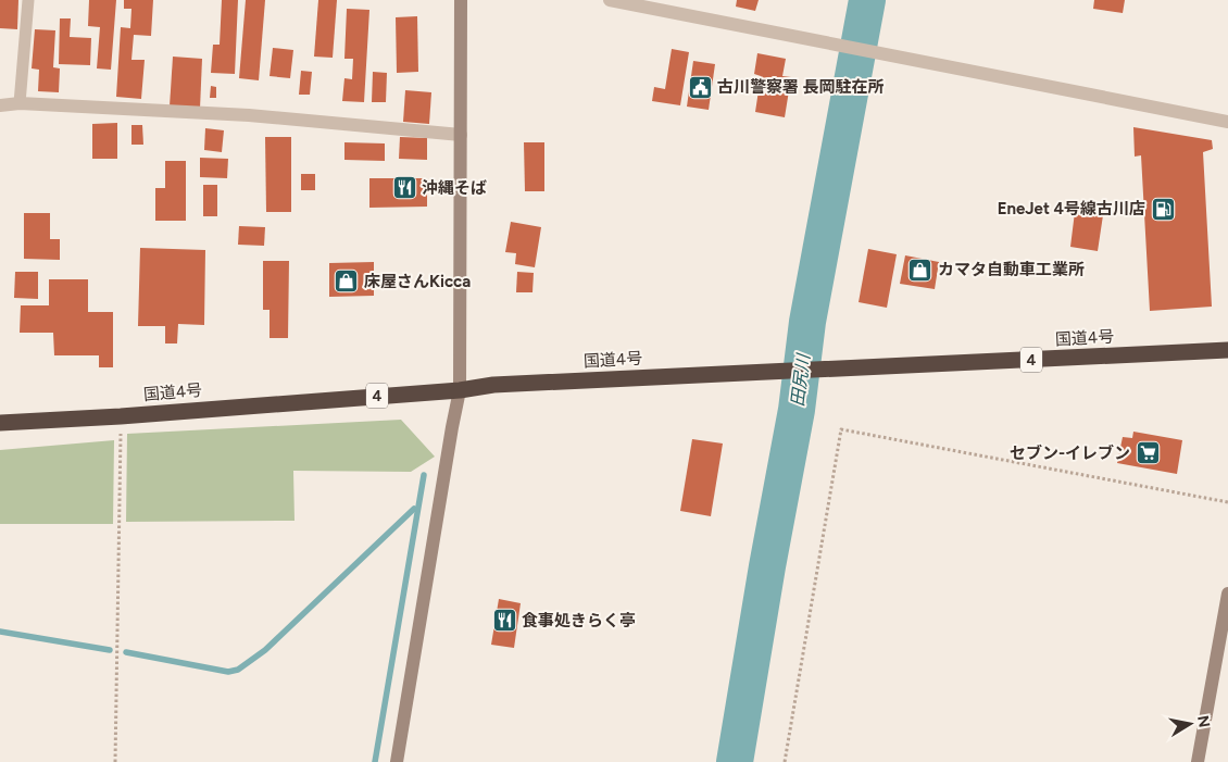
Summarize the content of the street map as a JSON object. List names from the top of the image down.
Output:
{
  "streets": {
    "highway": ["国道4号", "4"]
  },
  "water": ["田尻川"],
  "places": {
    "public building": ["古川警察署 長岡駐在所"],
    "restaurant": ["沖縄そば", "食事処きらく亭"],
    "fuel station": ["EneJet 4号線古川店"],
    "shop": ["カマタ自動車工業所", "床屋さんKicca"],
    "supermarket": ["セブン-イレブン"]
  },
  "north": "right"
}
